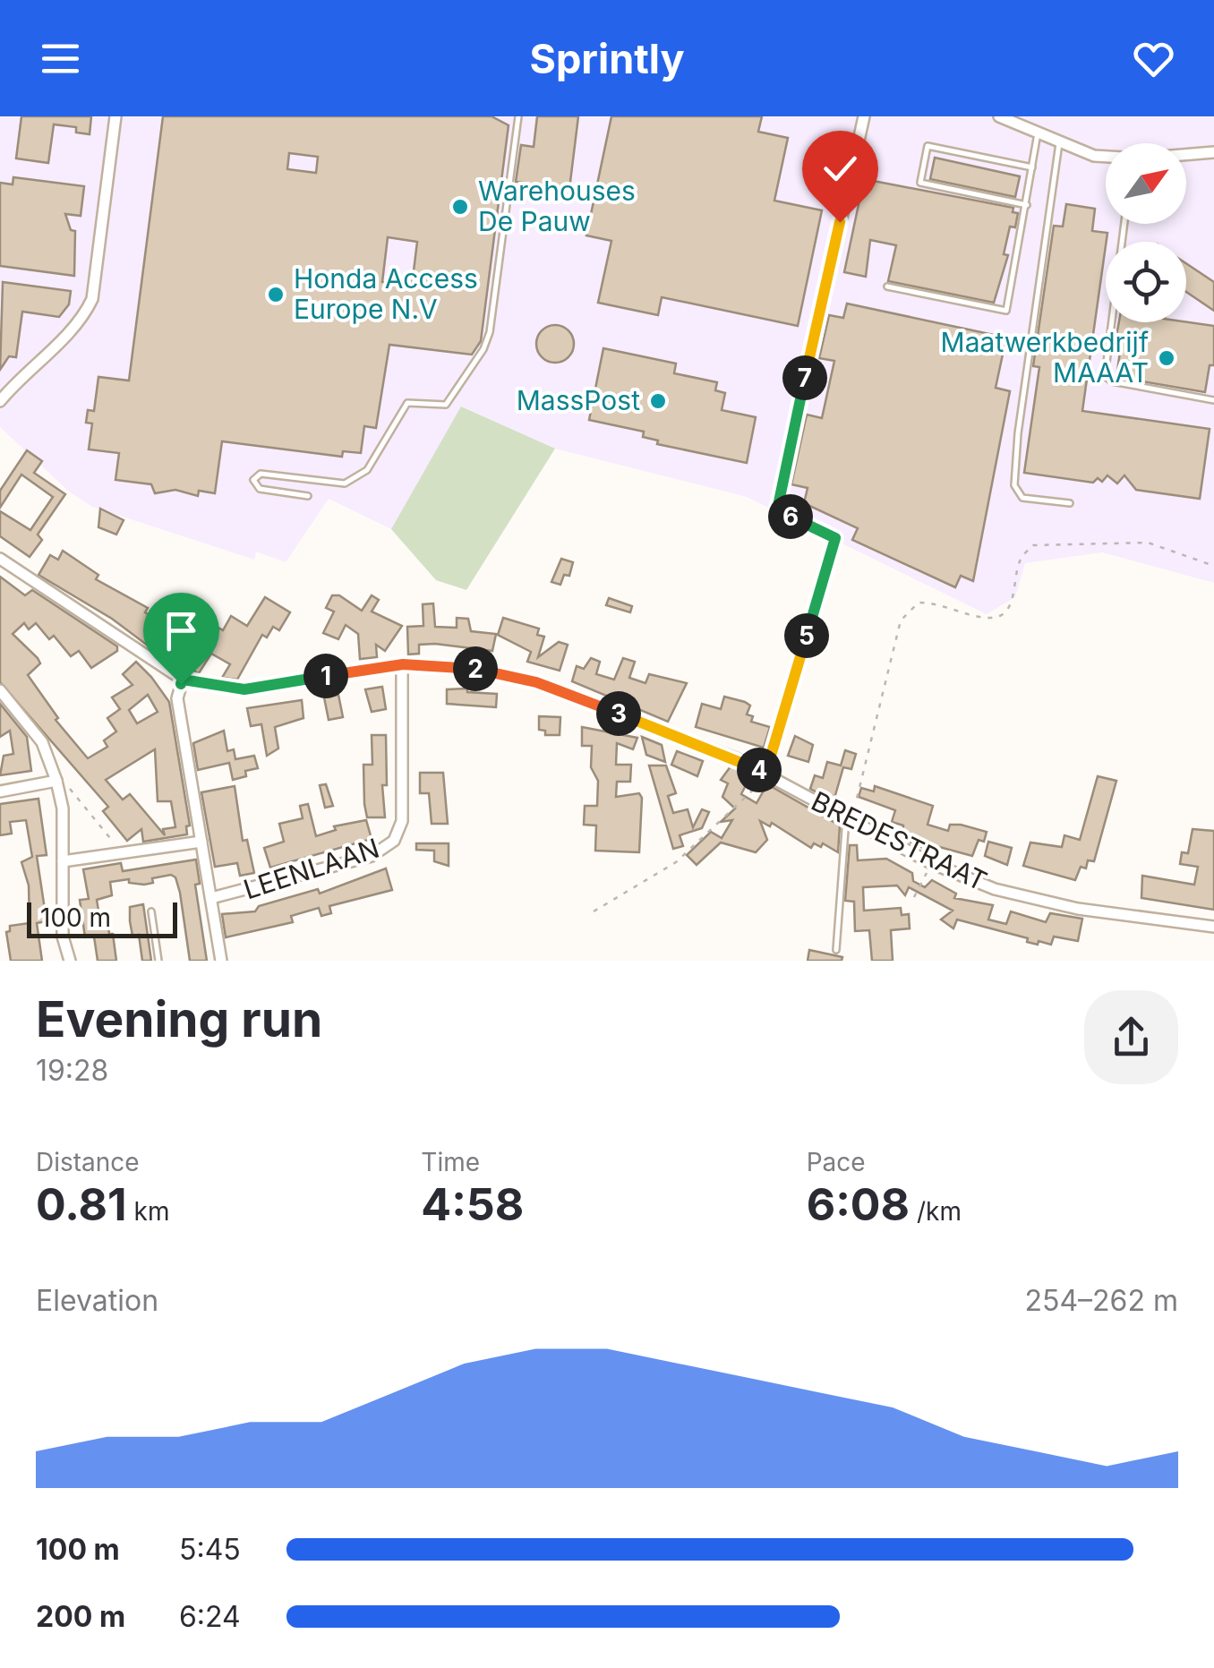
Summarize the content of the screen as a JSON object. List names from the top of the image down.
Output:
{
  "streets": {
    "street": ["BREDESTRAAT", "LEENLAAN"]
  },
  "crossings": [
    ["BREDESTRAAT", "LEENLAAN"]
  ],
  "places": [
    "Warehouses De Pauw",
    "Honda Access Europe N.V",
    "Maatwerkbedrijf MAAAT",
    "MassPost"
  ],
  "scale_bar": "100 m",
  "north": "top right",
  "page": {
    "header": "Sprintly",
    "pins": [
      "7",
      "6",
      "5",
      "2",
      "1",
      "3",
      "4"
    ],
    "scale": "100 m",
    "heading": ["Evening run", "19:28"],
    "stats": [
      ["Distance", "0.81 km"],
      ["Time", "4:58"],
      ["Pace", "6:08 /km"]
    ],
    "chart": ["Elevation", "254–262 m"],
    "list": [
      {
        "name": "100 m",
        "note": "5:45"
      },
      {
        "name": "200 m",
        "note": "6:24"
      }
    ]
  }
}
